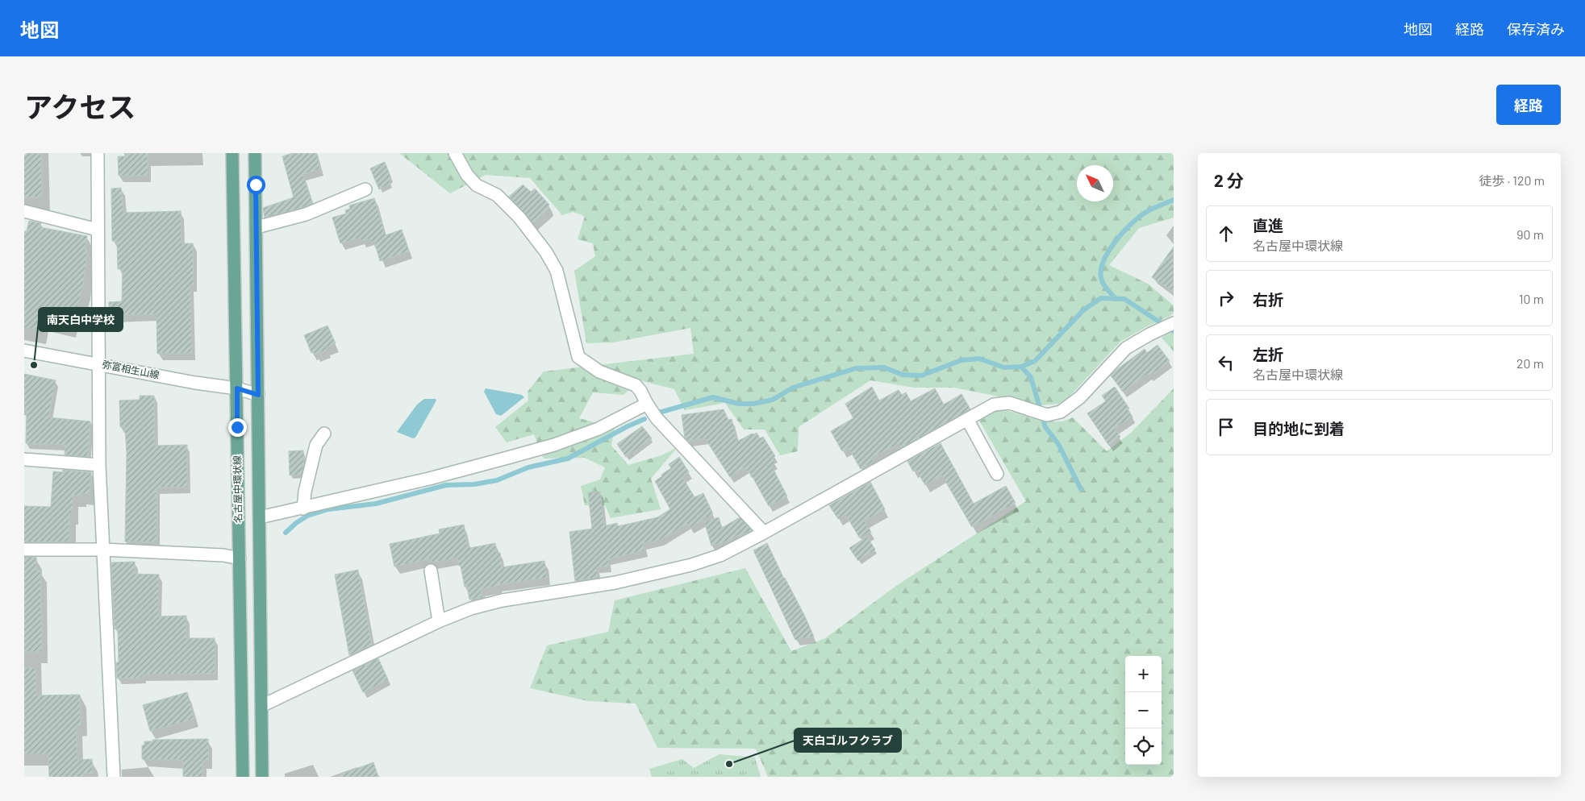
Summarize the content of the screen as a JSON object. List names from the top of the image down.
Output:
{
  "streets": {
    "main road": ["名古屋中環状線"],
    "street": ["弥富相生山線"]
  },
  "crossings": [
    ["弥富相生山線", "名古屋中環状線"]
  ],
  "places": ["南天白中学校", "天白ゴルフクラブ"],
  "north": "top left",
  "page": {
    "header": "地図",
    "nav": ["地図", "経路", "保存済み"],
    "title": "アクセス",
    "buttons": "経路",
    "heading": ["2 分", "徒歩 · 120 m"],
    "list": [
      ["直進", "名古屋中環状線", "90 m"],
      ["右折", "10 m"],
      ["左折", "名古屋中環状線", "20 m"],
      "目的地に到着"
    ],
    "map_buttons": ["+", "−"]
  }
}
